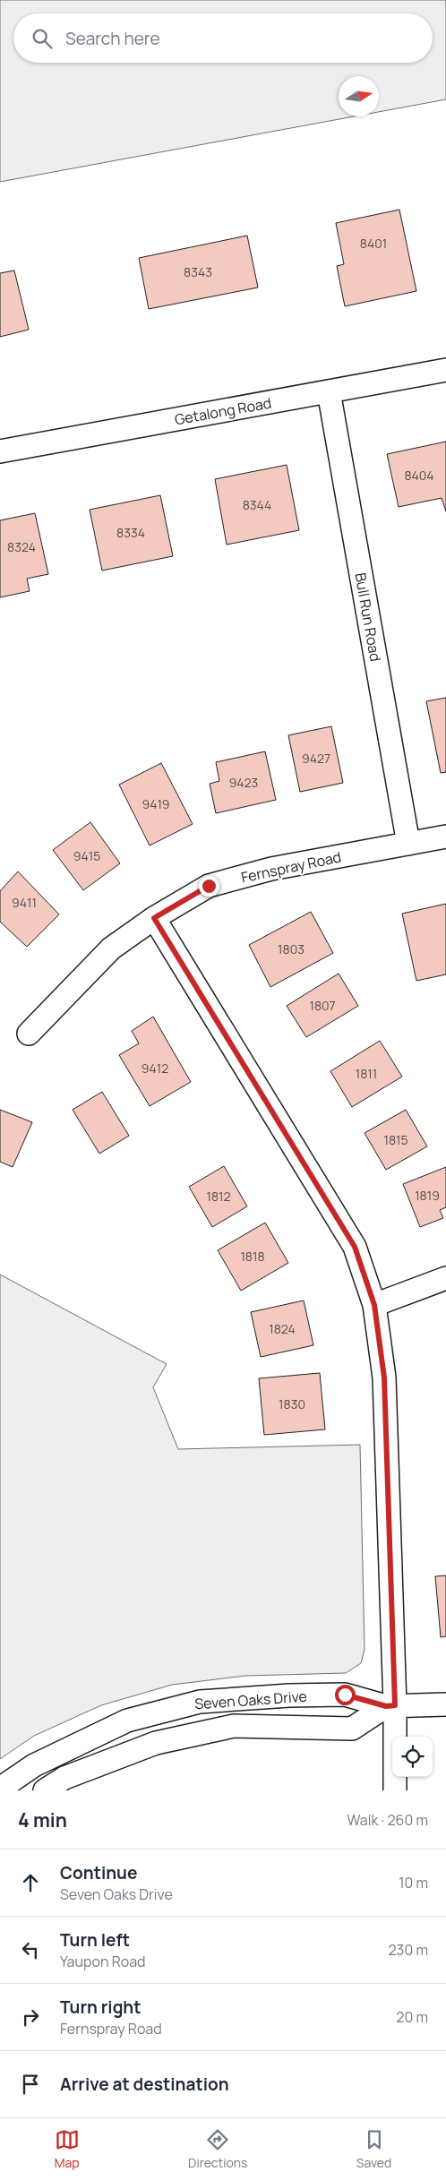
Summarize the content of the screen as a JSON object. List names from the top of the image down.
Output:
{
  "streets": {
    "street": [
      "Getalong Road",
      "Bull Run Road",
      "Fernspray Road",
      "Seven Oaks Drive"
    ]
  },
  "crossings": [
    ["Getalong Road", "Bull Run Road"],
    ["Bull Run Road", "Fernspray Road"]
  ],
  "house_numbers": [
    "8401",
    "8343",
    "8404",
    "8344",
    "8334",
    "8324",
    "9427",
    "9423",
    "9419",
    "9415",
    "9411",
    "1803",
    "1807",
    "9412",
    "1811",
    "1815",
    "1819",
    "1812",
    "1818",
    "1824",
    "1830"
  ],
  "north": "right",
  "page": {
    "search": "Search here",
    "heading": ["4 min", "Walk · 260 m"],
    "list": [
      ["Continue", "Seven Oaks Drive", "10 m"],
      ["Turn left", "Yaupon Road", "230 m"],
      ["Turn right", "Fernspray Road", "20 m"],
      "Arrive at destination"
    ],
    "nav": ["Map", "Directions", "Saved"]
  }
}
